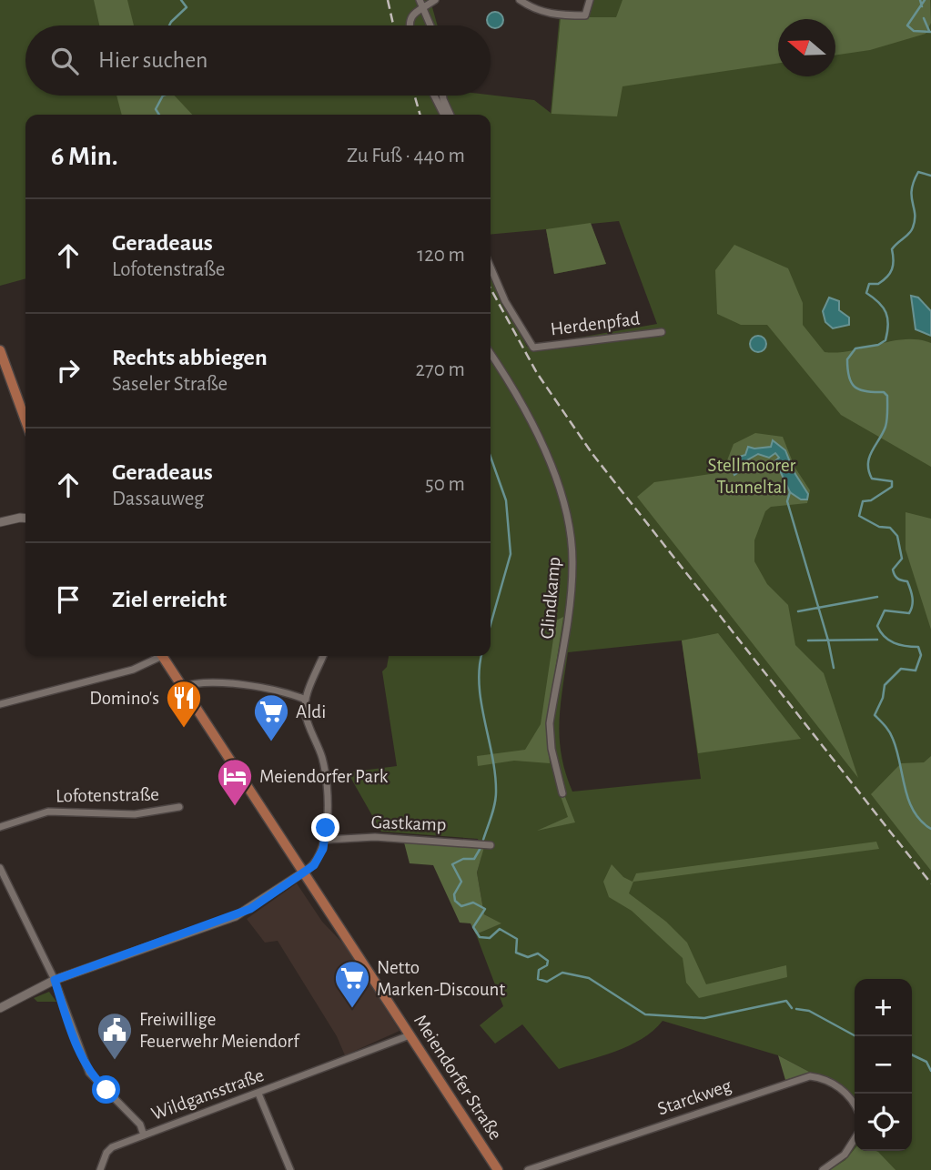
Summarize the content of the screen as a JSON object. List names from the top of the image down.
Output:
{
  "streets": {
    "main road": ["Meiendorfer Straße"],
    "street": [
      "Herdenpfad",
      "Glindkamp",
      "Lofotenstraße",
      "Gastkamp",
      "Wildgansstraße",
      "Starckweg"
    ]
  },
  "crossings": [
    ["Meiendorfer Straße", "Wildgansstraße"]
  ],
  "parks": ["Stellmoorer Tunneltal"],
  "places": {
    "restaurant": ["Domino's"],
    "supermarket": ["Aldi", "Netto Marken-Discount"],
    "hotel": ["Meiendorfer Park"],
    "public building": ["Freiwillige Feuerwehr Meiendorf"]
  },
  "north": "left",
  "page": {
    "search": "Hier suchen",
    "heading": ["6 Min.", "Zu Fuß · 440 m"],
    "list": [
      ["Geradeaus", "Lofotenstraße", "120 m"],
      ["Rechts abbiegen", "Saseler Straße", "270 m"],
      ["Geradeaus", "Dassauweg", "50 m"],
      "Ziel erreicht"
    ],
    "map_buttons": ["+", "−"]
  }
}
